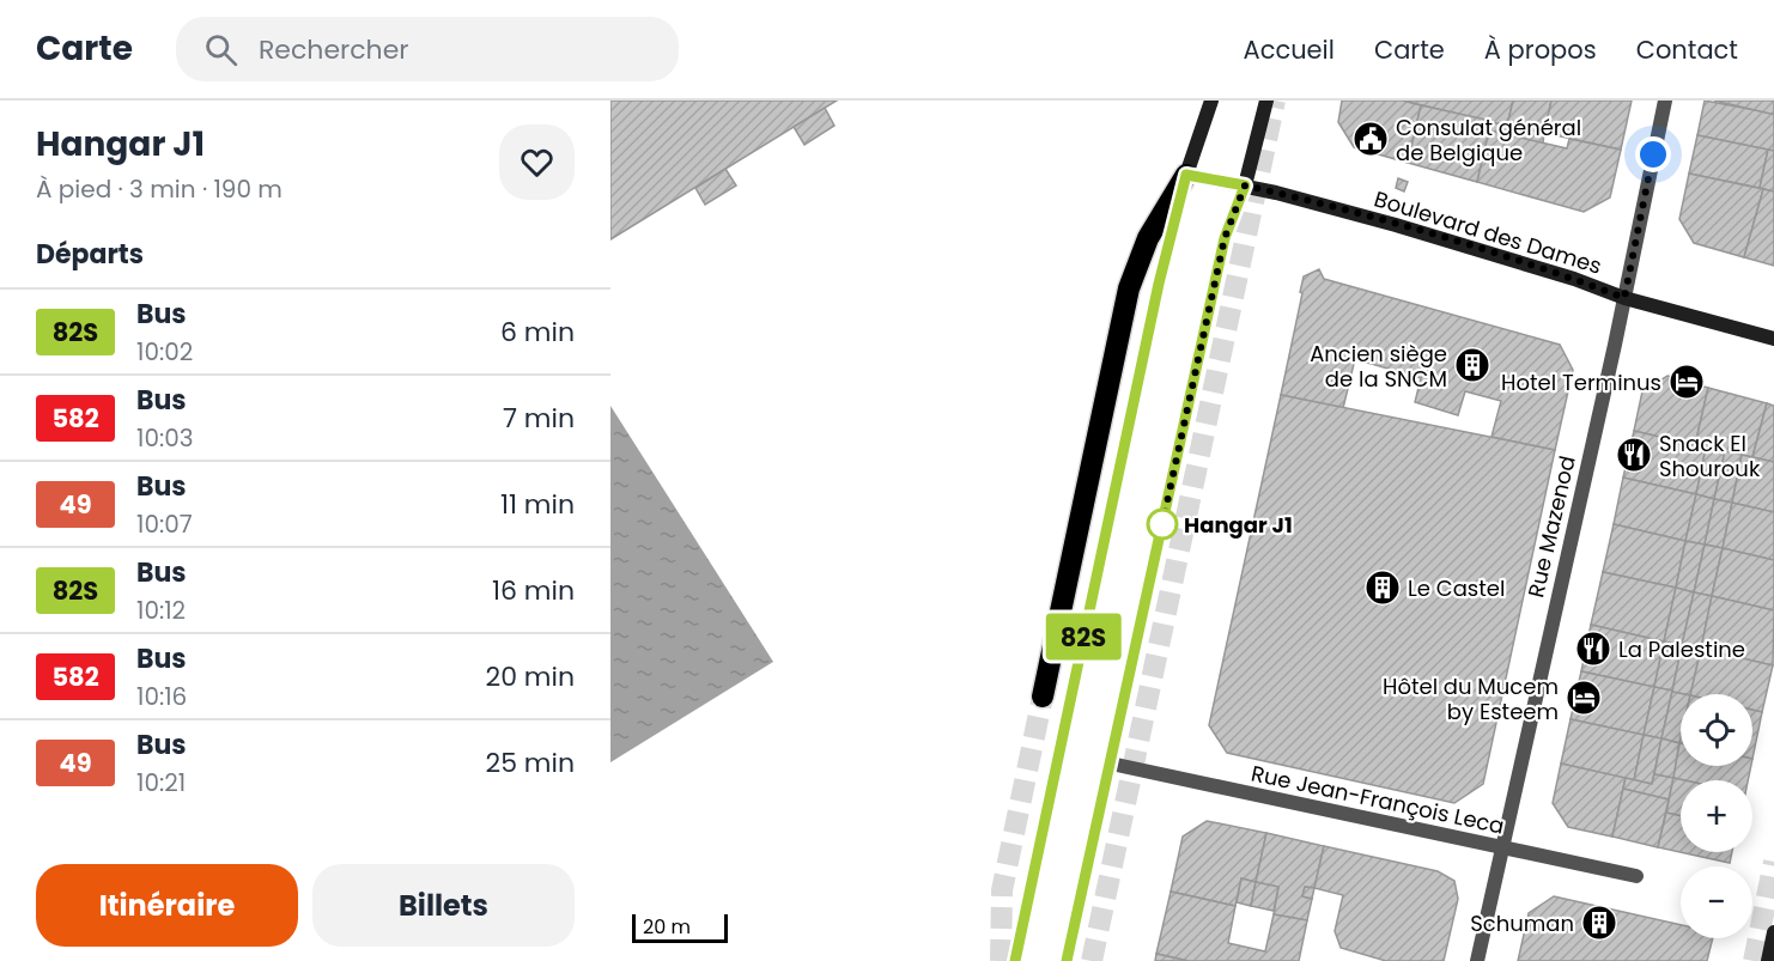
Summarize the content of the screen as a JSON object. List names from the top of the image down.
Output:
{
  "streets": {
    "street": ["Boulevard des Dames", "Rue Mazenod", "Rue Jean-François Leca"]
  },
  "crossings": [
    ["Boulevard des Dames", "Rue Mazenod"],
    ["Rue Mazenod", "Rue Jean-François Leca"]
  ],
  "places": {
    "public building": ["Consulat général de Belgique"],
    "building": ["Ancien siège de la SNCM", "Le Castel", "Schuman"],
    "hotel": ["Hotel Terminus", "Hôtel du Mucem by Esteem"],
    "restaurant": ["Snack El Shourouk", "La Palestine"],
    "other": ["Hangar J1"]
  },
  "lines": ["bus line 82S"],
  "scale_bar": "20 m",
  "page": {
    "header": "Carte",
    "search": "Rechercher",
    "nav": [
      "Accueil",
      "Carte",
      "À propos",
      "Contact"
    ],
    "heading": [
      ["Hangar J1", "À pied · 3 min · 190 m"],
      "Départs"
    ],
    "on_map": "82S",
    "list": [
      {
        "mark": "82S",
        "name": "Bus",
        "note": "10:02",
        "value": "6 min"
      },
      {
        "mark": "582",
        "name": "Bus",
        "note": "10:03",
        "value": "7 min"
      },
      {
        "mark": "49",
        "name": "Bus",
        "note": "10:07",
        "value": "11 min"
      },
      {
        "mark": "82S",
        "name": "Bus",
        "note": "10:12",
        "value": "16 min"
      },
      {
        "mark": "582",
        "name": "Bus",
        "note": "10:16",
        "value": "20 min"
      },
      {
        "mark": "49",
        "name": "Bus",
        "note": "10:21",
        "value": "25 min"
      }
    ],
    "map_buttons": ["+", "−"],
    "buttons": ["Itinéraire", "Billets"],
    "scale": "20 m"
  }
}
